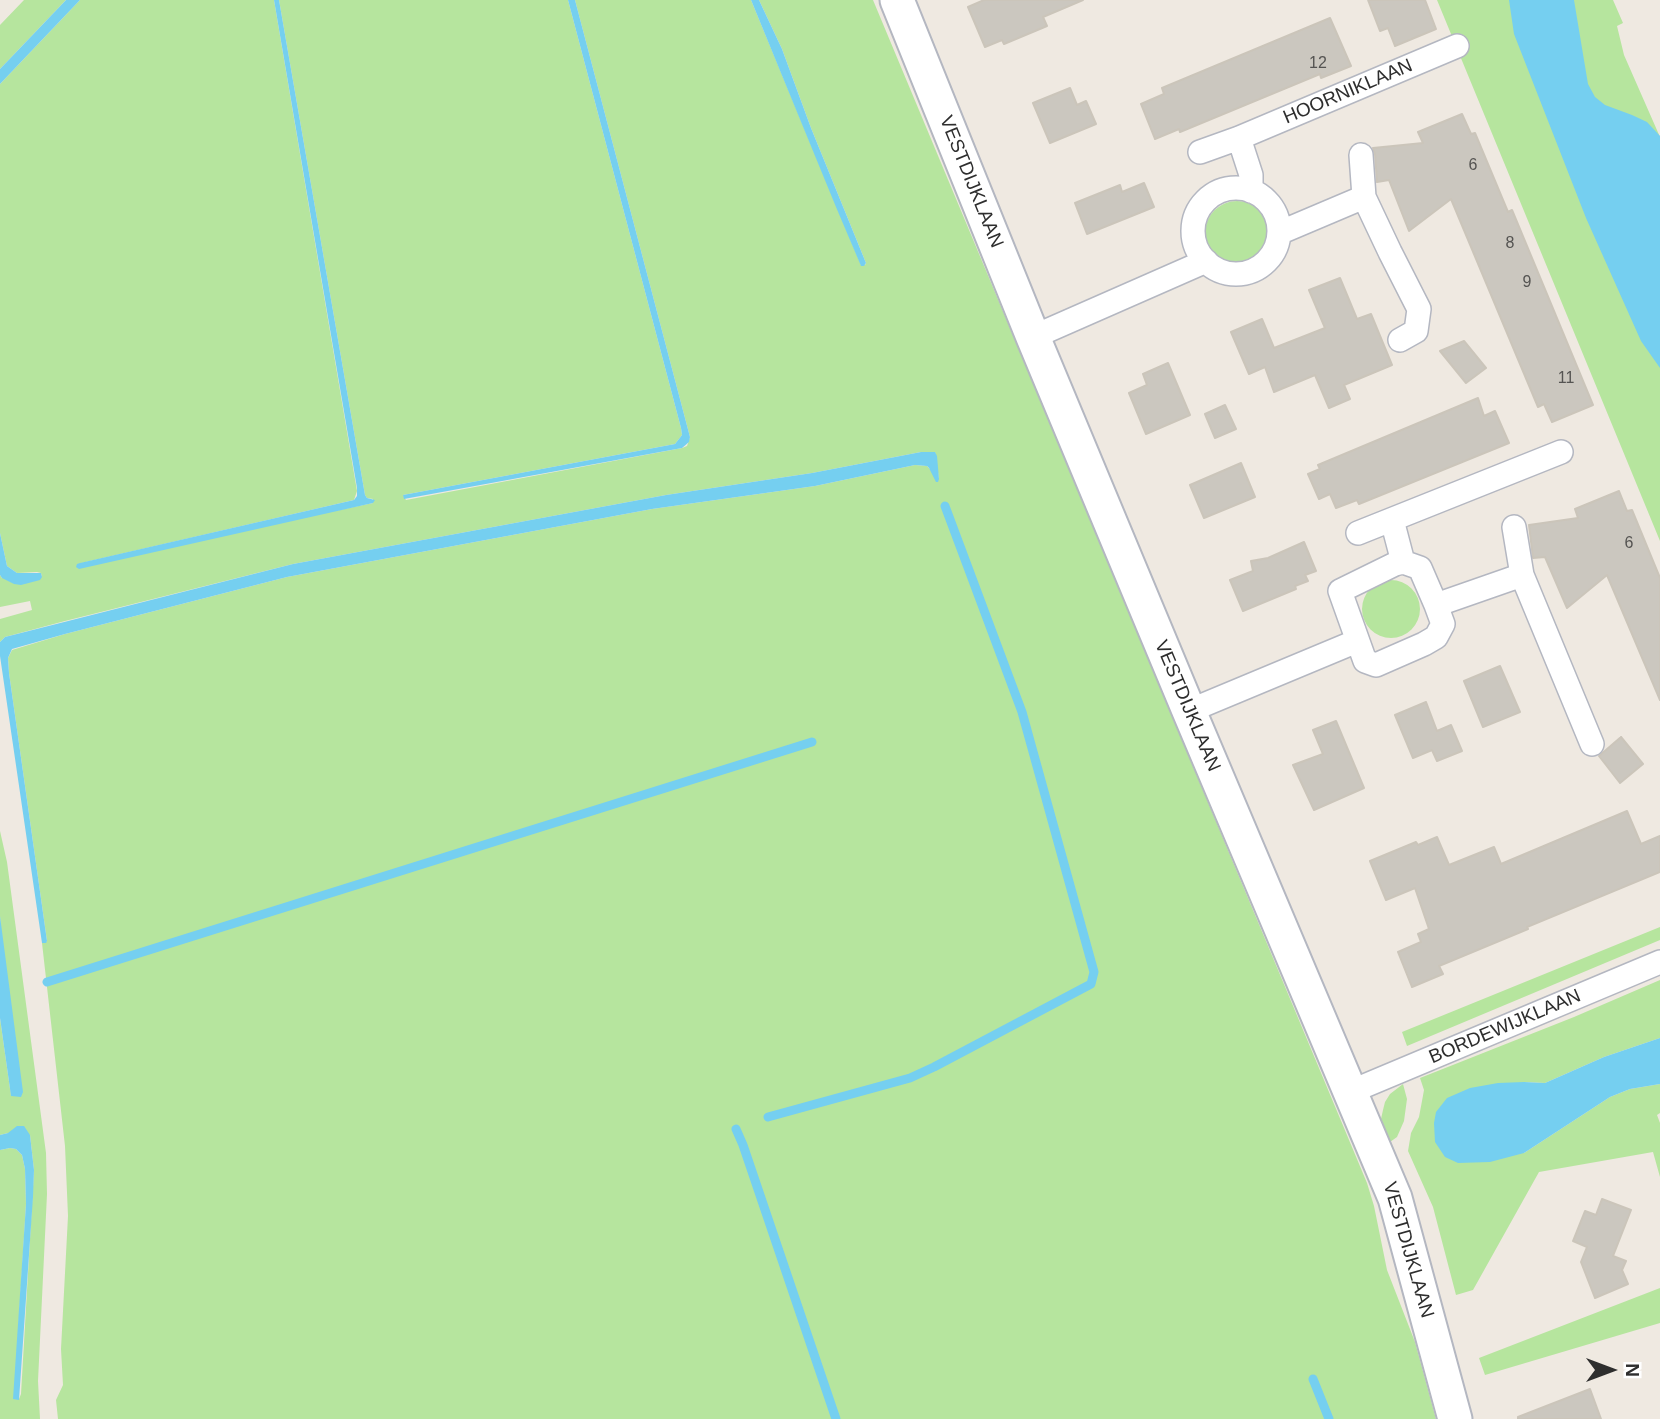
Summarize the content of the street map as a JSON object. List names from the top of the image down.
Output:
{
  "streets": {
    "street": ["HOORNIKLAAN", "VESTDIJKLAAN", "BORDEWIJKLAAN"]
  },
  "crossings": [
    ["VESTDIJKLAAN", "BORDEWIJKLAAN"]
  ],
  "house_numbers": [
    "12",
    "6",
    "8",
    "9",
    "11",
    "6"
  ],
  "north": "right"
}
